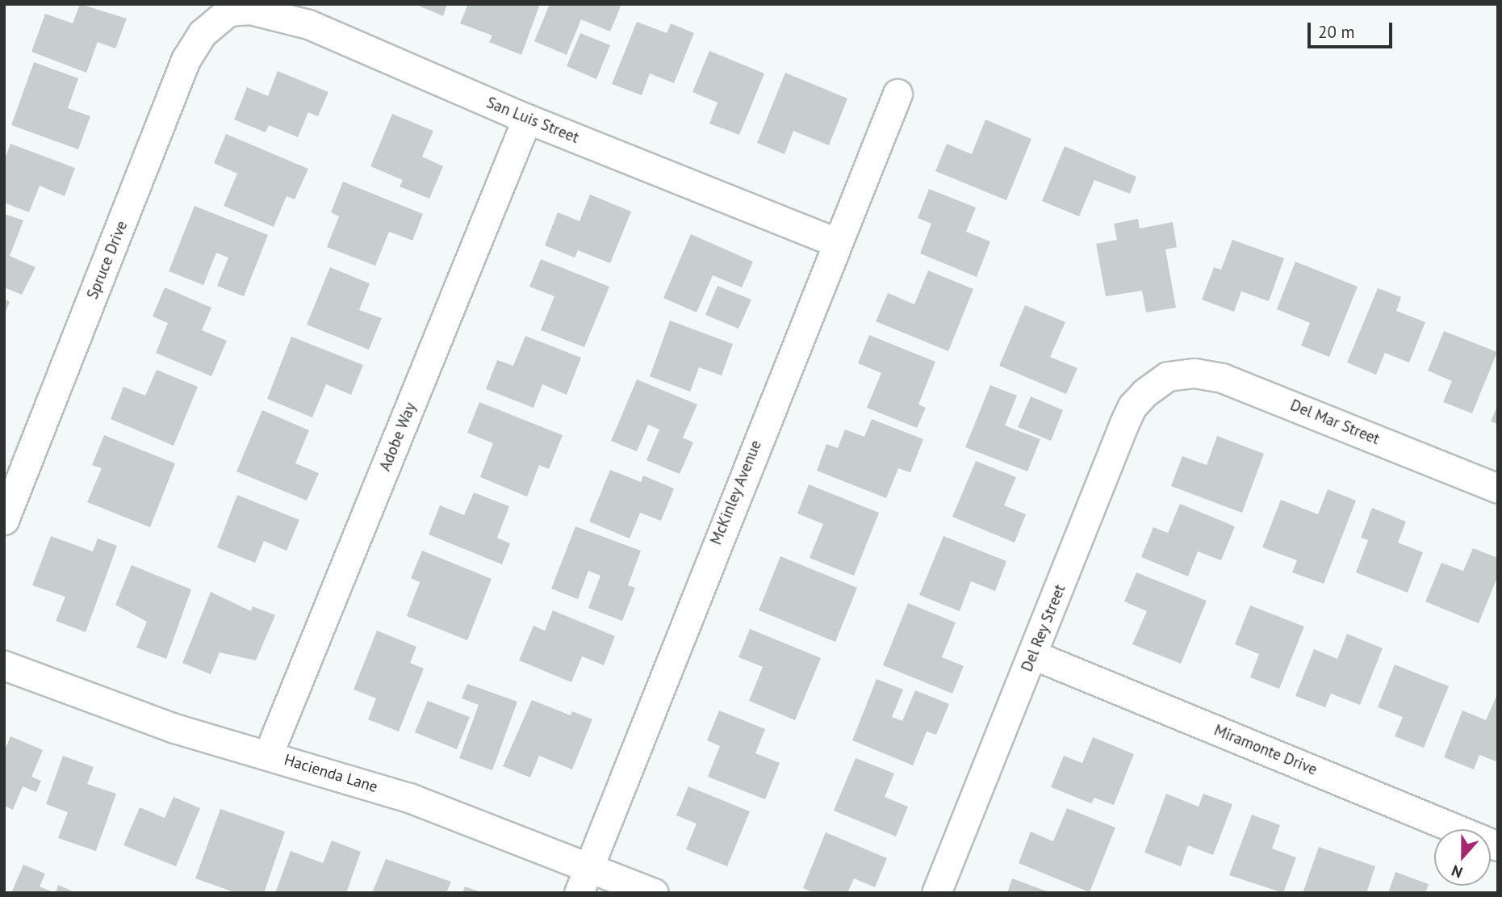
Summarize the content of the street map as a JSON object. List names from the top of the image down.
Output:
{
  "streets": {
    "street": [
      "San Luis Street",
      "Spruce Drive",
      "Del Mar Street",
      "Adobe Way",
      "McKinley Avenue",
      "Del Rey Street",
      "Miramonte Drive",
      "Hacienda Lane"
    ]
  },
  "crossings": [
    ["San Luis Street", "Spruce Drive"],
    ["San Luis Street", "Adobe Way"],
    ["San Luis Street", "McKinley Avenue"],
    ["Del Mar Street", "Del Rey Street"],
    ["Adobe Way", "Hacienda Lane"],
    ["McKinley Avenue", "Hacienda Lane"],
    ["Del Rey Street", "Miramonte Drive"]
  ],
  "scale_bar": "20 m",
  "north": "bottom"
}
